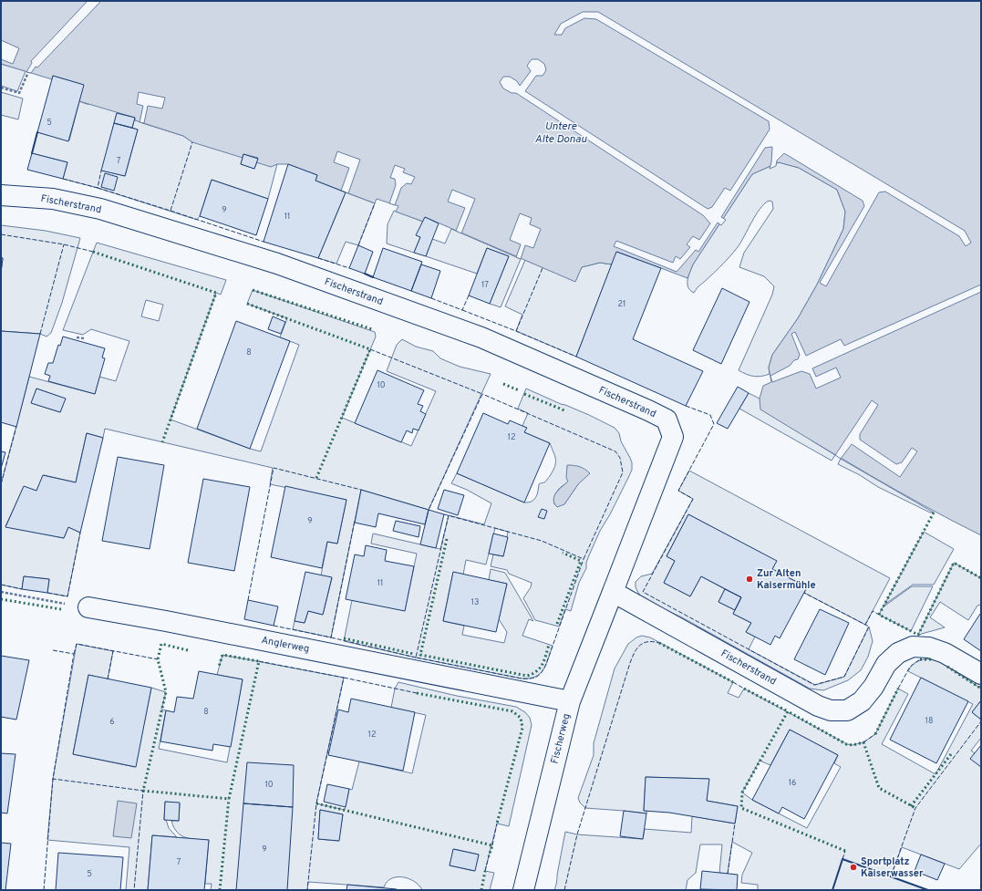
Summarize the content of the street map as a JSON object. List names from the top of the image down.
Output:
{
  "streets": {
    "street": ["Fischerstrand", "Anglerweg", "Fischerweg"]
  },
  "crossings": [
    ["Fischerstrand", "Fischerweg"],
    ["Anglerweg", "Fischerweg"]
  ],
  "water": ["Untere Alte Donau"],
  "places": ["Zur Alten Kaisermühle", "Sportplatz Kaiserwasser"],
  "house_numbers": [
    "5",
    "7",
    "9",
    "11",
    "17",
    "21",
    "8",
    "10",
    "12",
    "9",
    "11",
    "13",
    "8",
    "18",
    "6",
    "12",
    "16",
    "10",
    "9",
    "7",
    "5"
  ]
}
